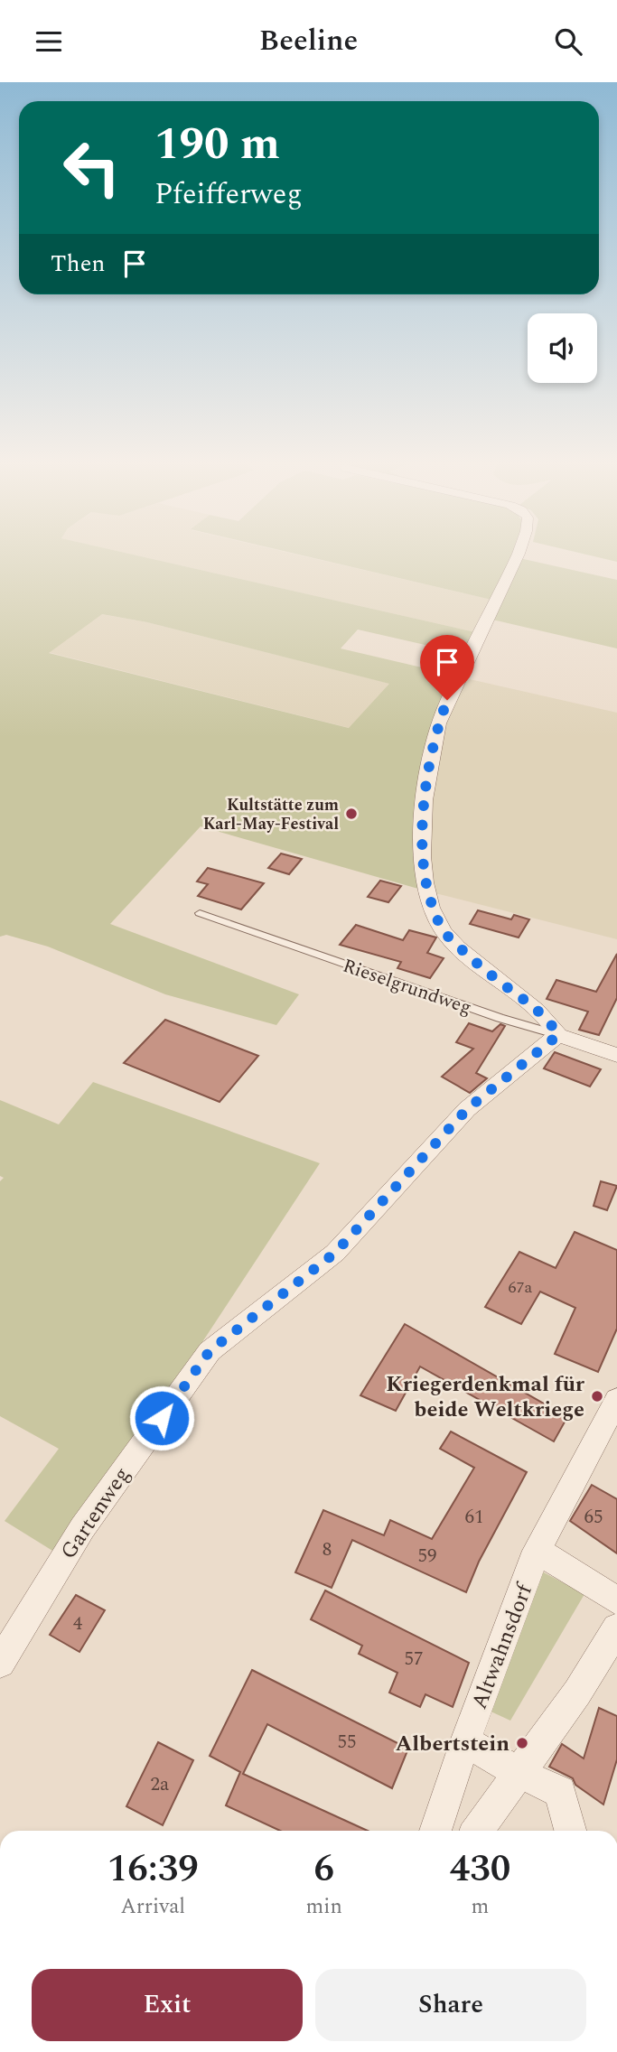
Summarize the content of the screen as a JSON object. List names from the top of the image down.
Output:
{
  "streets": {
    "street": ["Rieselgrundweg", "Gartenweg", "Altwahnsdorf"]
  },
  "crossings": [
    ["Rieselgrundweg", "Gartenweg"]
  ],
  "places": ["Kultstätte zum Karl-May-Festival", "Kriegerdenkmal für beide Weltkriege", "Albertstein"],
  "house_numbers": [
    "67a",
    "61",
    "65",
    "8",
    "59",
    "4",
    "57",
    "55",
    "2a"
  ],
  "page": {
    "header": "Beeline",
    "turn": ["190 m", "Pfeifferweg"],
    "then": "Then",
    "eta": [
      "16:39",
      "Arrival",
      "6",
      "min",
      "430",
      "m"
    ],
    "buttons": ["Exit", "Share"]
  }
}
